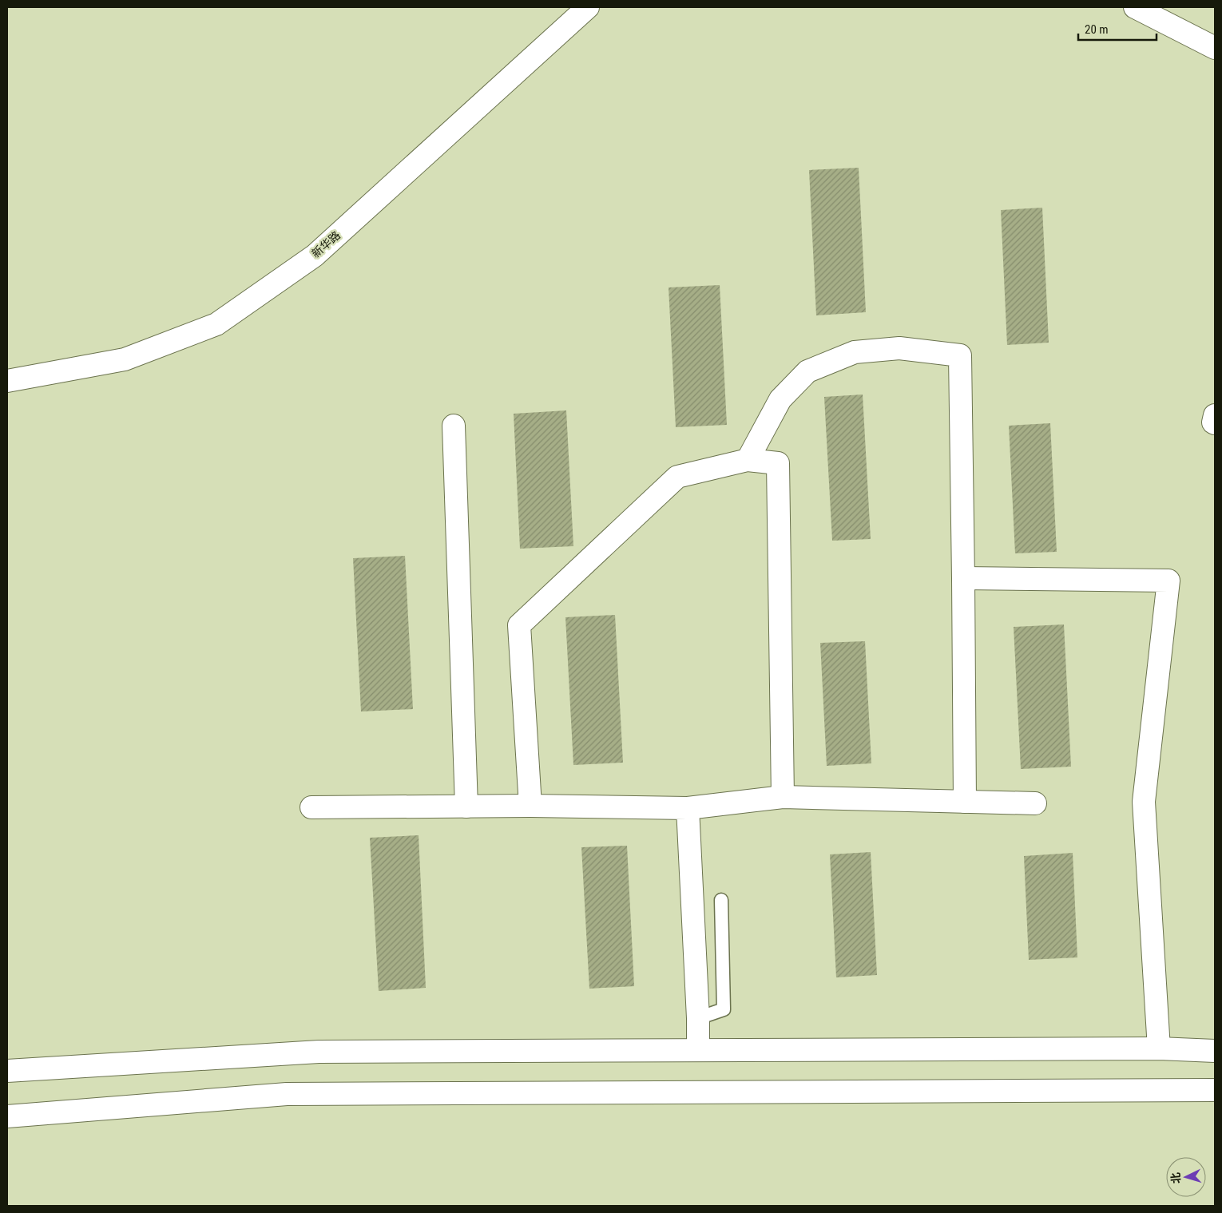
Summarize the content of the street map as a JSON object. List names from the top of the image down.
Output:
{
  "streets": {
    "street": ["新华路"]
  },
  "scale_bar": "20 m",
  "north": "left"
}
